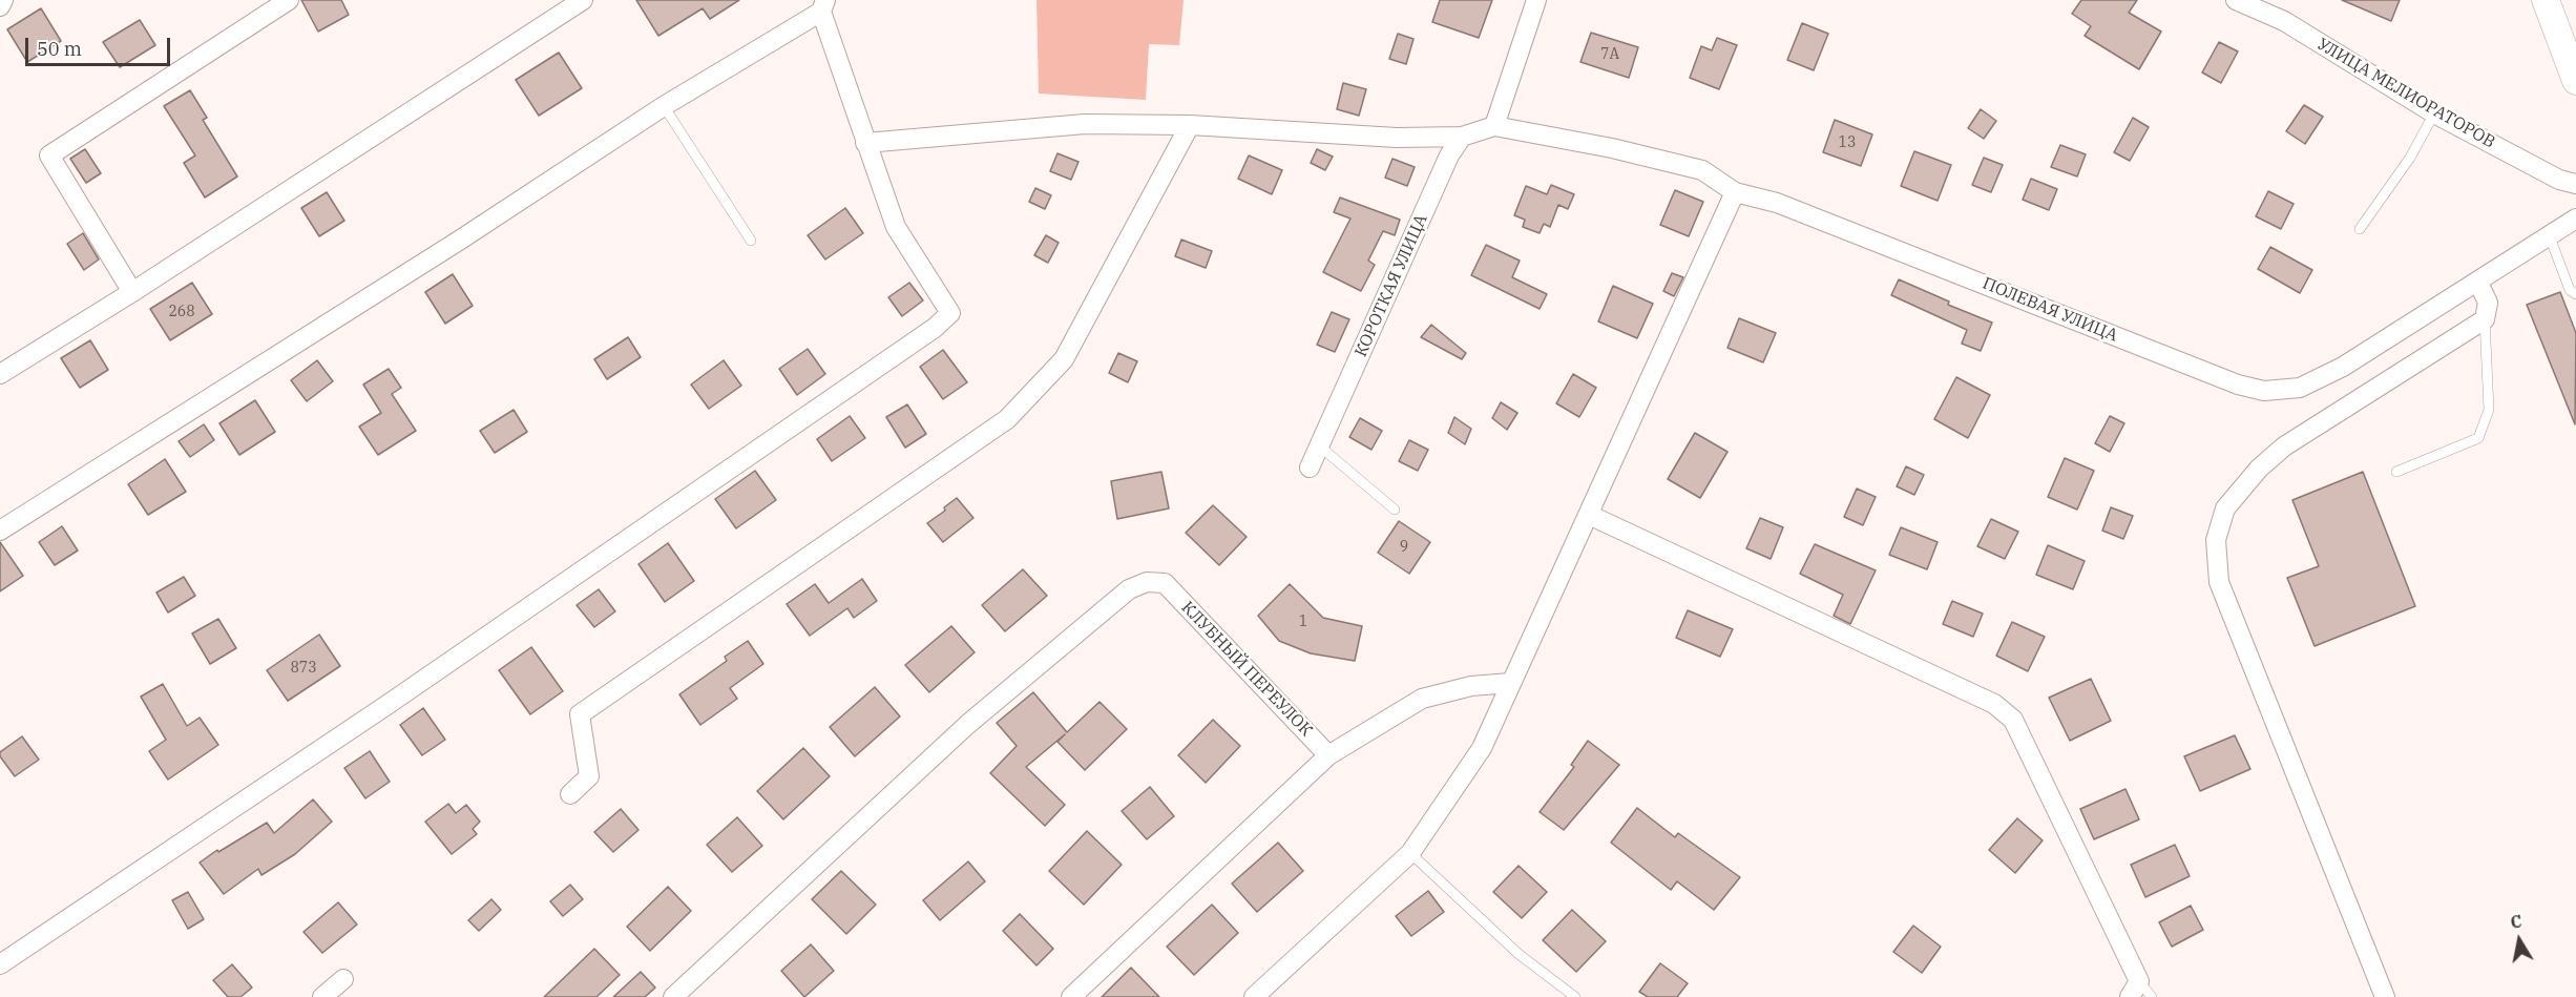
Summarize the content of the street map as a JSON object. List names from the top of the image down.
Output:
{
  "streets": {
    "street": [
      "УЛИЦА МЕЛИОРАТОРОВ",
      "КОРОТКАЯ УЛИЦА",
      "ПОЛЕВАЯ УЛИЦА",
      "КЛУБНЫЙ ПЕРЕУЛОК"
    ]
  },
  "house_numbers": [
    "7А",
    "13",
    "268",
    "9",
    "1",
    "873"
  ],
  "scale_bar": "50 m",
  "north": "top"
}
